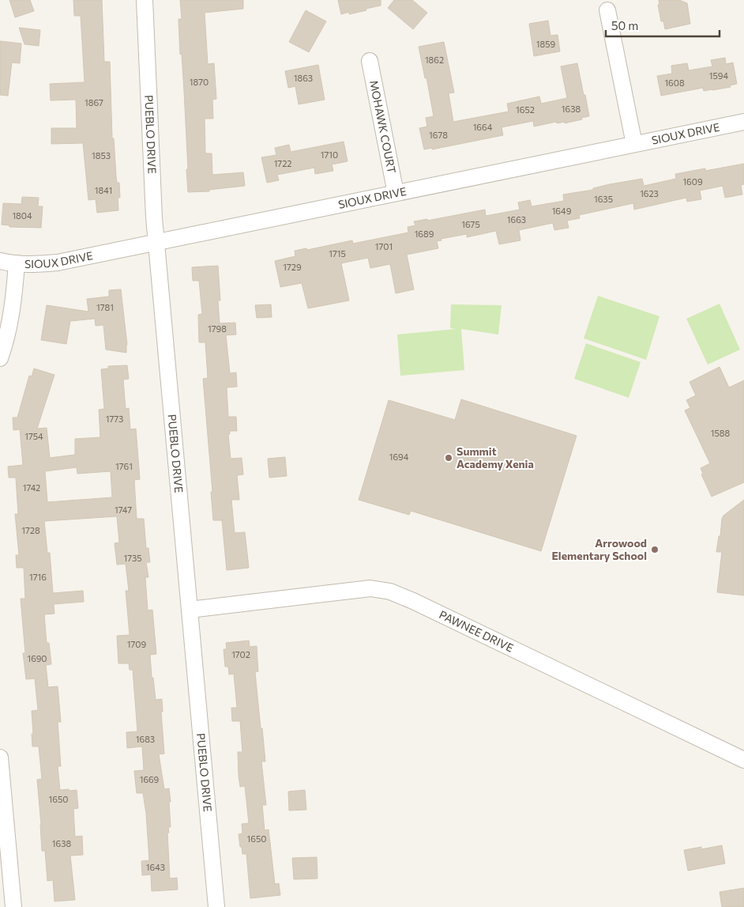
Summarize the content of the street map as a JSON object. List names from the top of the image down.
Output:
{
  "streets": {
    "street": [
      "MOHAWK COURT",
      "SIOUX DRIVE",
      "PUEBLO DRIVE",
      "PAWNEE DRIVE"
    ]
  },
  "crossings": [
    ["MOHAWK COURT", "SIOUX DRIVE"],
    ["SIOUX DRIVE", "PUEBLO DRIVE"],
    ["PUEBLO DRIVE", "PAWNEE DRIVE"]
  ],
  "places": ["Summit Academy Xenia", "Arrowood Elementary School"],
  "house_numbers": [
    "1859",
    "1862",
    "1594",
    "1863",
    "1870",
    "1608",
    "1867",
    "1638",
    "1652",
    "1664",
    "1678",
    "1710",
    "1853",
    "1722",
    "1609",
    "1841",
    "1623",
    "1635",
    "1649",
    "1804",
    "1663",
    "1675",
    "1689",
    "1701",
    "1715",
    "1729",
    "1781",
    "1798",
    "1773",
    "1588",
    "1754",
    "1694",
    "1761",
    "1742",
    "1747",
    "1728",
    "1735",
    "1716",
    "1709",
    "1702",
    "1690",
    "1683",
    "1669",
    "1650",
    "1650",
    "1638",
    "1643"
  ],
  "scale_bar": "50 m"
}
